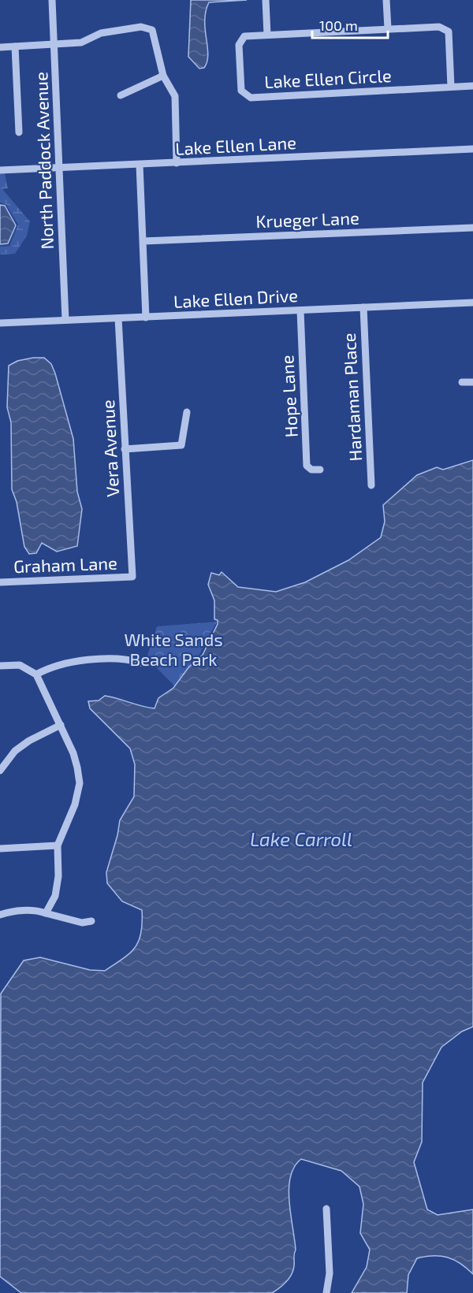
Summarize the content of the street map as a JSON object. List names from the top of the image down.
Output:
{
  "streets": {
    "street": [
      "Lake Ellen Circle",
      "Lake Ellen Lane",
      "North Paddock Avenue",
      "Krueger Lane",
      "Lake Ellen Drive",
      "Hope Lane",
      "Hardaman Place",
      "Vera Avenue",
      "Graham Lane"
    ]
  },
  "crossings": [
    ["Lake Ellen Lane", "North Paddock Avenue"],
    ["North Paddock Avenue", "Lake Ellen Drive"],
    ["Lake Ellen Drive", "Hope Lane"],
    ["Lake Ellen Drive", "Hardaman Place"],
    ["Lake Ellen Drive", "Vera Avenue"],
    ["Vera Avenue", "Graham Lane"]
  ],
  "water": ["Lake Carroll"],
  "parks": ["White Sands Beach Park"],
  "scale_bar": "100 m"
}
